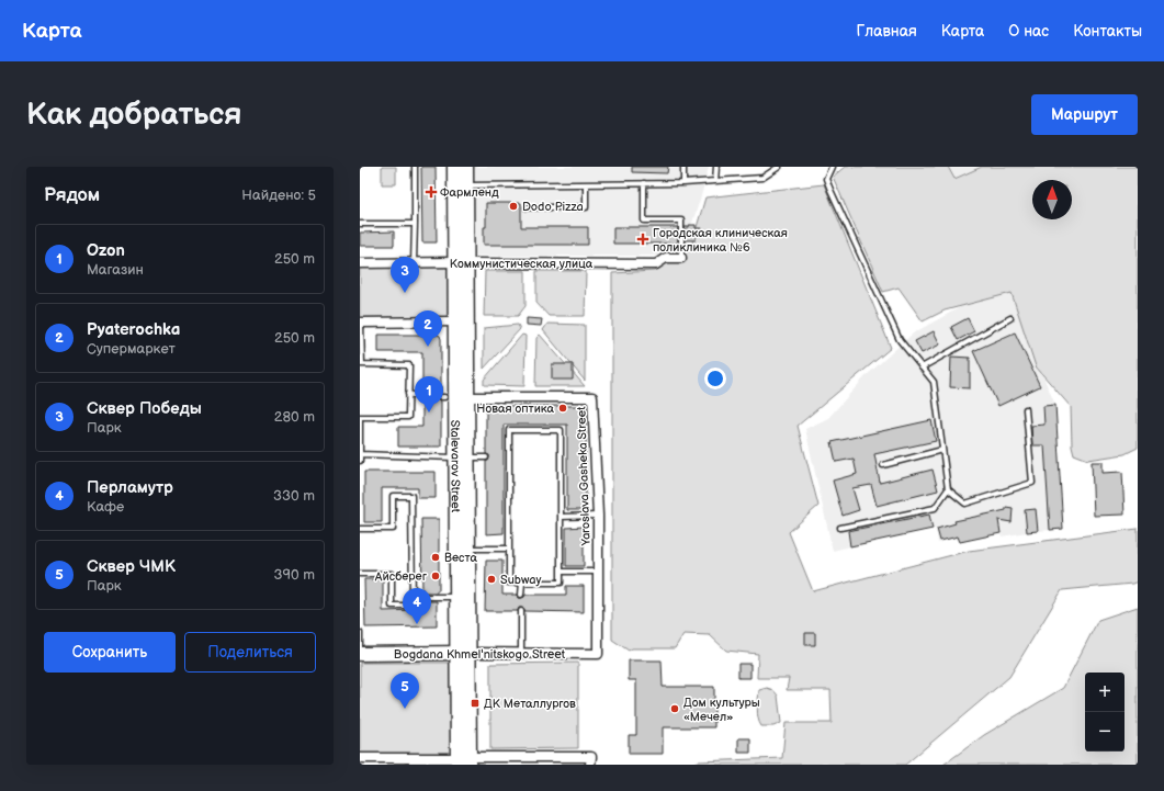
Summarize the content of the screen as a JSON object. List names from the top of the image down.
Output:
{
  "streets": {
    "main road": ["Stalevarov Street", "Bogdana Khmel'nitskogo Street"],
    "street": ["Коммунистическая улица", "Yaroslava Gasheka Street"]
  },
  "crossings": [
    ["Коммунистическая улица", "Stalevarov Street"],
    ["Stalevarov Street", "Yaroslava Gasheka Street"],
    ["Stalevarov Street", "Bogdana Khmel'nitskogo Street"],
    ["Yaroslava Gasheka Street", "Bogdana Khmel'nitskogo Street"]
  ],
  "places": {
    "health": ["Фармленд", "Городская клиническая поликлиника №6"],
    "other": [
      "Dodo Pizza",
      "Новая оптика",
      "Веста",
      "Айсберег",
      "Subway",
      "Дом культуры «Мечел»"
    ],
    "transit": ["ДК Металлургов"]
  },
  "north": "top",
  "page": {
    "header": "Карта",
    "nav": [
      "Главная",
      "Карта",
      "О нас",
      "Контакты"
    ],
    "buttons": [
      "Маршрут",
      ["Сохранить", "Поделиться"]
    ],
    "title": "Как добраться",
    "heading": ["Рядом", "Найдено: 5"],
    "list": [
      {
        "mark": "1",
        "name": "Ozon",
        "note": "Магазин",
        "value": "250 m"
      },
      {
        "mark": "2",
        "name": "Pyaterochka",
        "note": "Супермаркет",
        "value": "250 m"
      },
      {
        "mark": "3",
        "name": "Сквер Победы",
        "note": "Парк",
        "value": "280 m"
      },
      {
        "mark": "4",
        "name": "Перламутр",
        "note": "Кафе",
        "value": "330 m"
      },
      {
        "mark": "5",
        "name": "Сквер ЧМК",
        "note": "Парк",
        "value": "390 m"
      }
    ],
    "pins": [
      "3",
      "2",
      "1",
      "4",
      "5"
    ],
    "map_buttons": ["+", "−"]
  }
}
